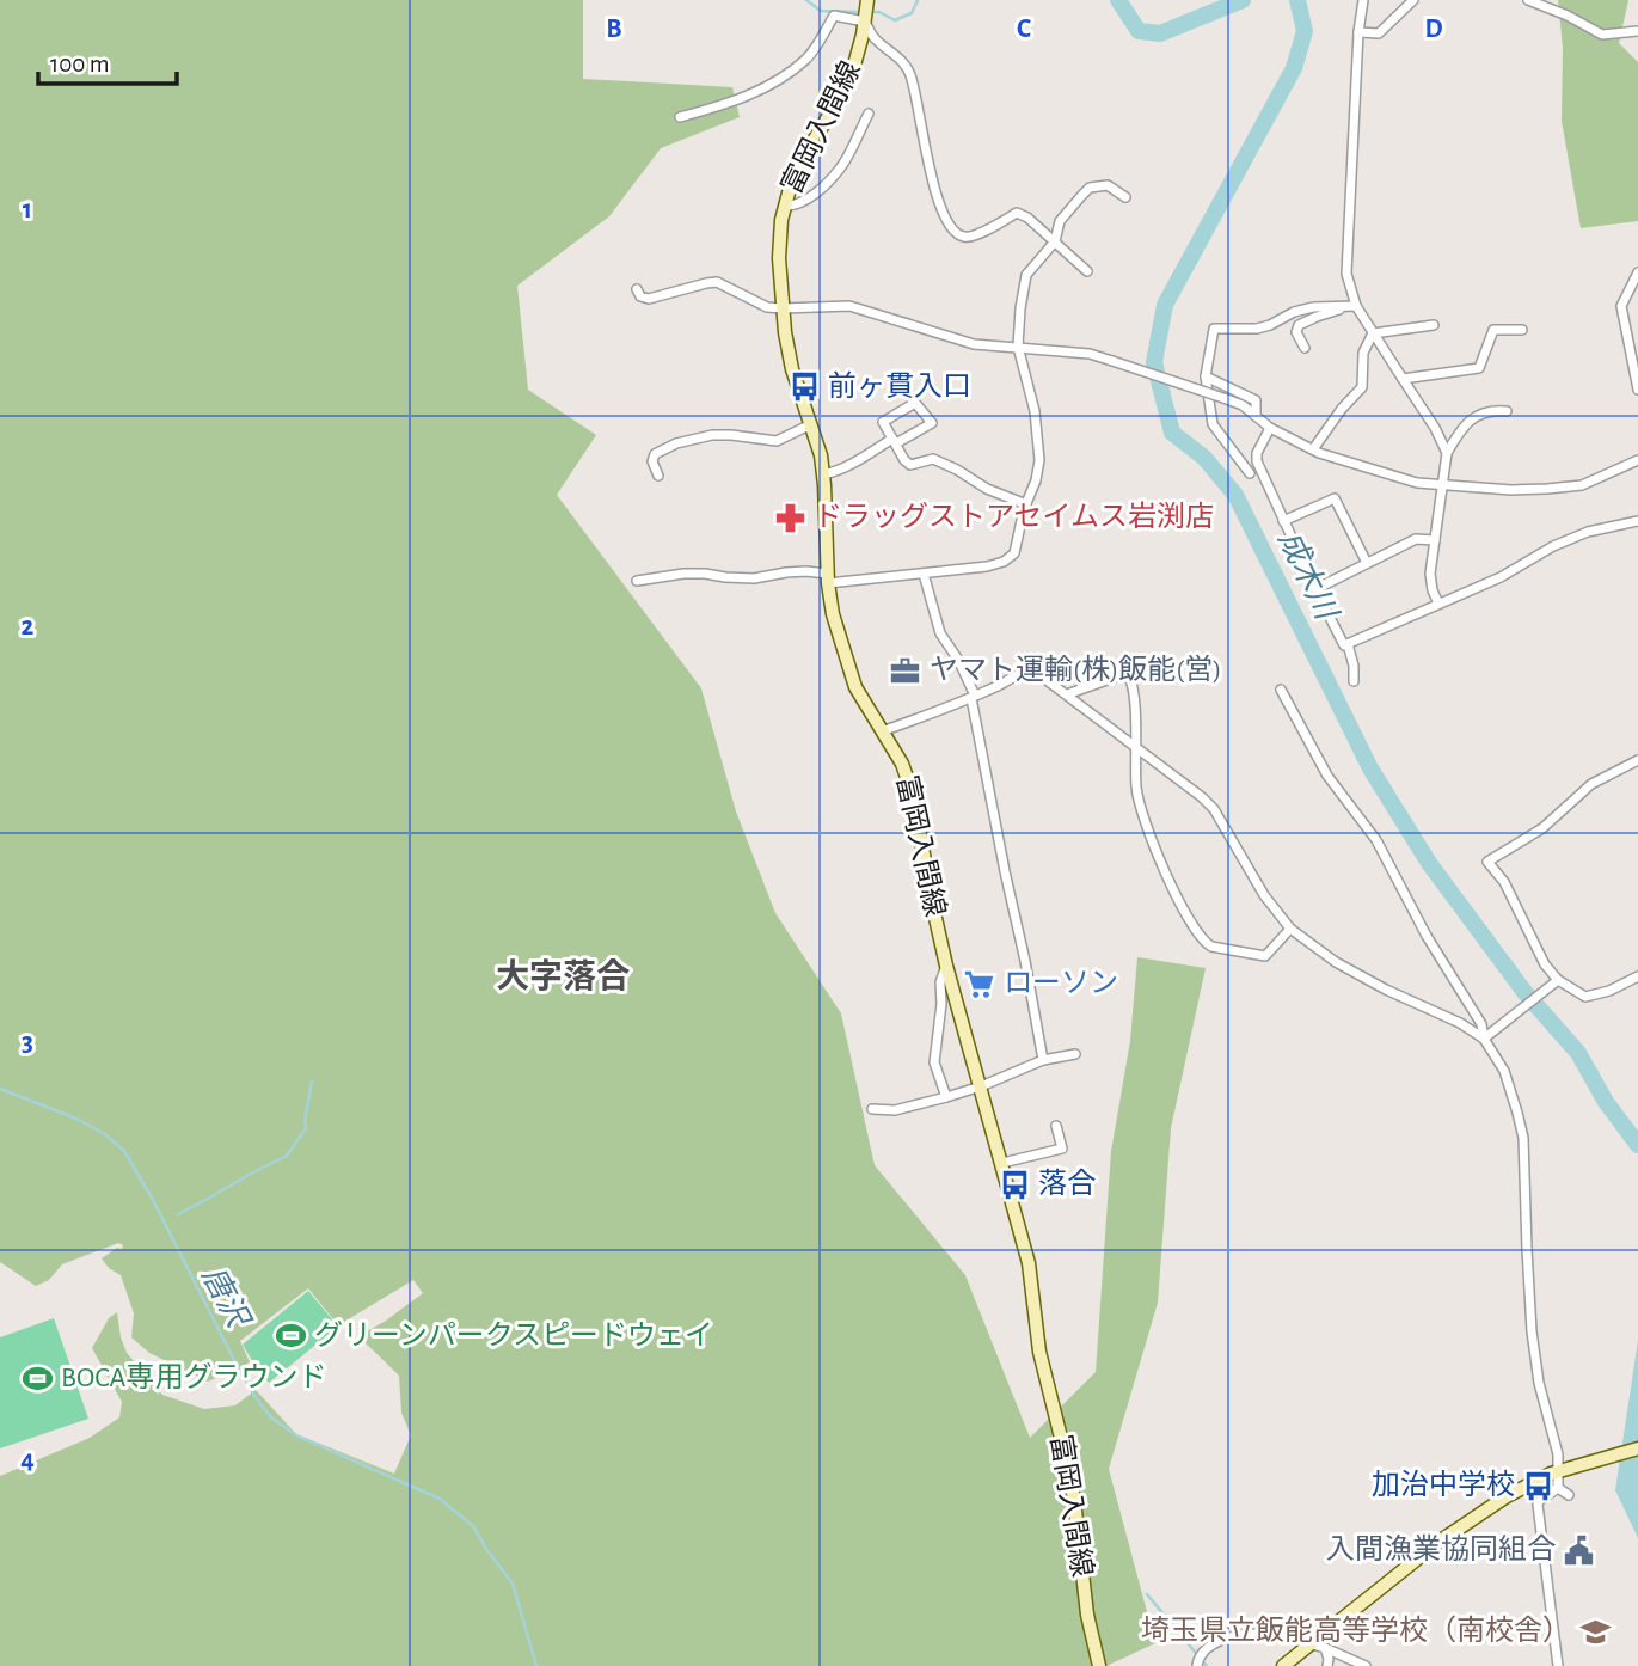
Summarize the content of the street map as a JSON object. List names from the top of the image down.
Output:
{
  "streets": {
    "main road": ["富岡入間線"]
  },
  "districts": ["大字落合"],
  "water": ["成木川", "唐沢"],
  "places": {
    "bus stop": ["前ヶ貫入口", "落合", "加治中学校"],
    "pharmacy": ["ドラッグストアセイムス岩渕店"],
    "office": ["ヤマト運輸(株)飯能(営)"],
    "supermarket": ["ローソン"],
    "sports": ["グリーンパークスピードウェイ", "BOCA専用グラウンド"],
    "public building": ["入間漁業協同組合"],
    "school or university": ["埼玉県立飯能高等学校（南校舎）"]
  },
  "scale_bar": "100 m",
  "grid": {
    "columns": ["B", "C", "D"],
    "rows": [
      "1",
      "2",
      "3",
      "4"
    ]
  }
}
